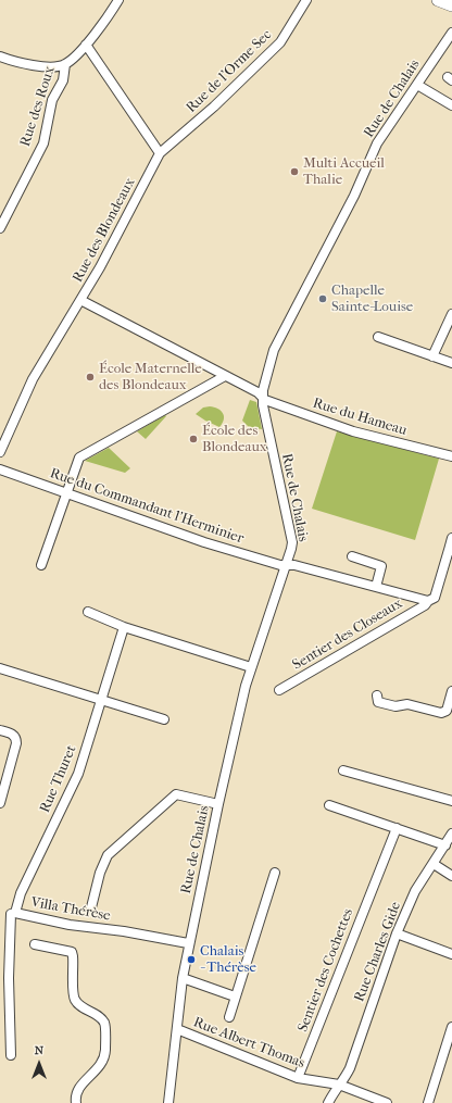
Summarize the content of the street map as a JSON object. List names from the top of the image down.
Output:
{
  "streets": {
    "street": [
      "Rue de l'Orme Sec",
      "Rue de Chalais",
      "Rue des Roux",
      "Rue des Blondeaux",
      "Rue du Hameau",
      "Rue du Commandant l'Herminier",
      "Sentier des Closeaux",
      "Rue Thuret",
      "Villa Thérèse",
      "Rue Charles Gide",
      "Sentier des Cochettes",
      "Rue Albert Thomas"
    ]
  },
  "crossings": [
    ["Rue de l'Orme Sec", "Rue des Blondeaux"],
    ["Rue de Chalais", "Rue des Blondeaux"],
    ["Rue de Chalais", "Rue du Hameau"],
    ["Rue de Chalais", "Rue du Commandant l'Herminier"],
    ["Rue de Chalais", "Villa Thérèse"],
    ["Rue de Chalais", "Rue Albert Thomas"],
    ["Rue des Blondeaux", "Rue du Hameau"],
    ["Rue du Commandant l'Herminier", "Sentier des Closeaux"],
    ["Rue Thuret", "Villa Thérèse"],
    ["Rue Charles Gide", "Rue Albert Thomas"],
    ["Sentier des Cochettes", "Rue Albert Thomas"]
  ],
  "places": [
    "Multi Accueil Thalie",
    "Chapelle Sainte-Louise",
    "École Maternelle des Blondeaux",
    "École des Blondeaux",
    "Chalais - Thérèse"
  ],
  "north": "top"
}
